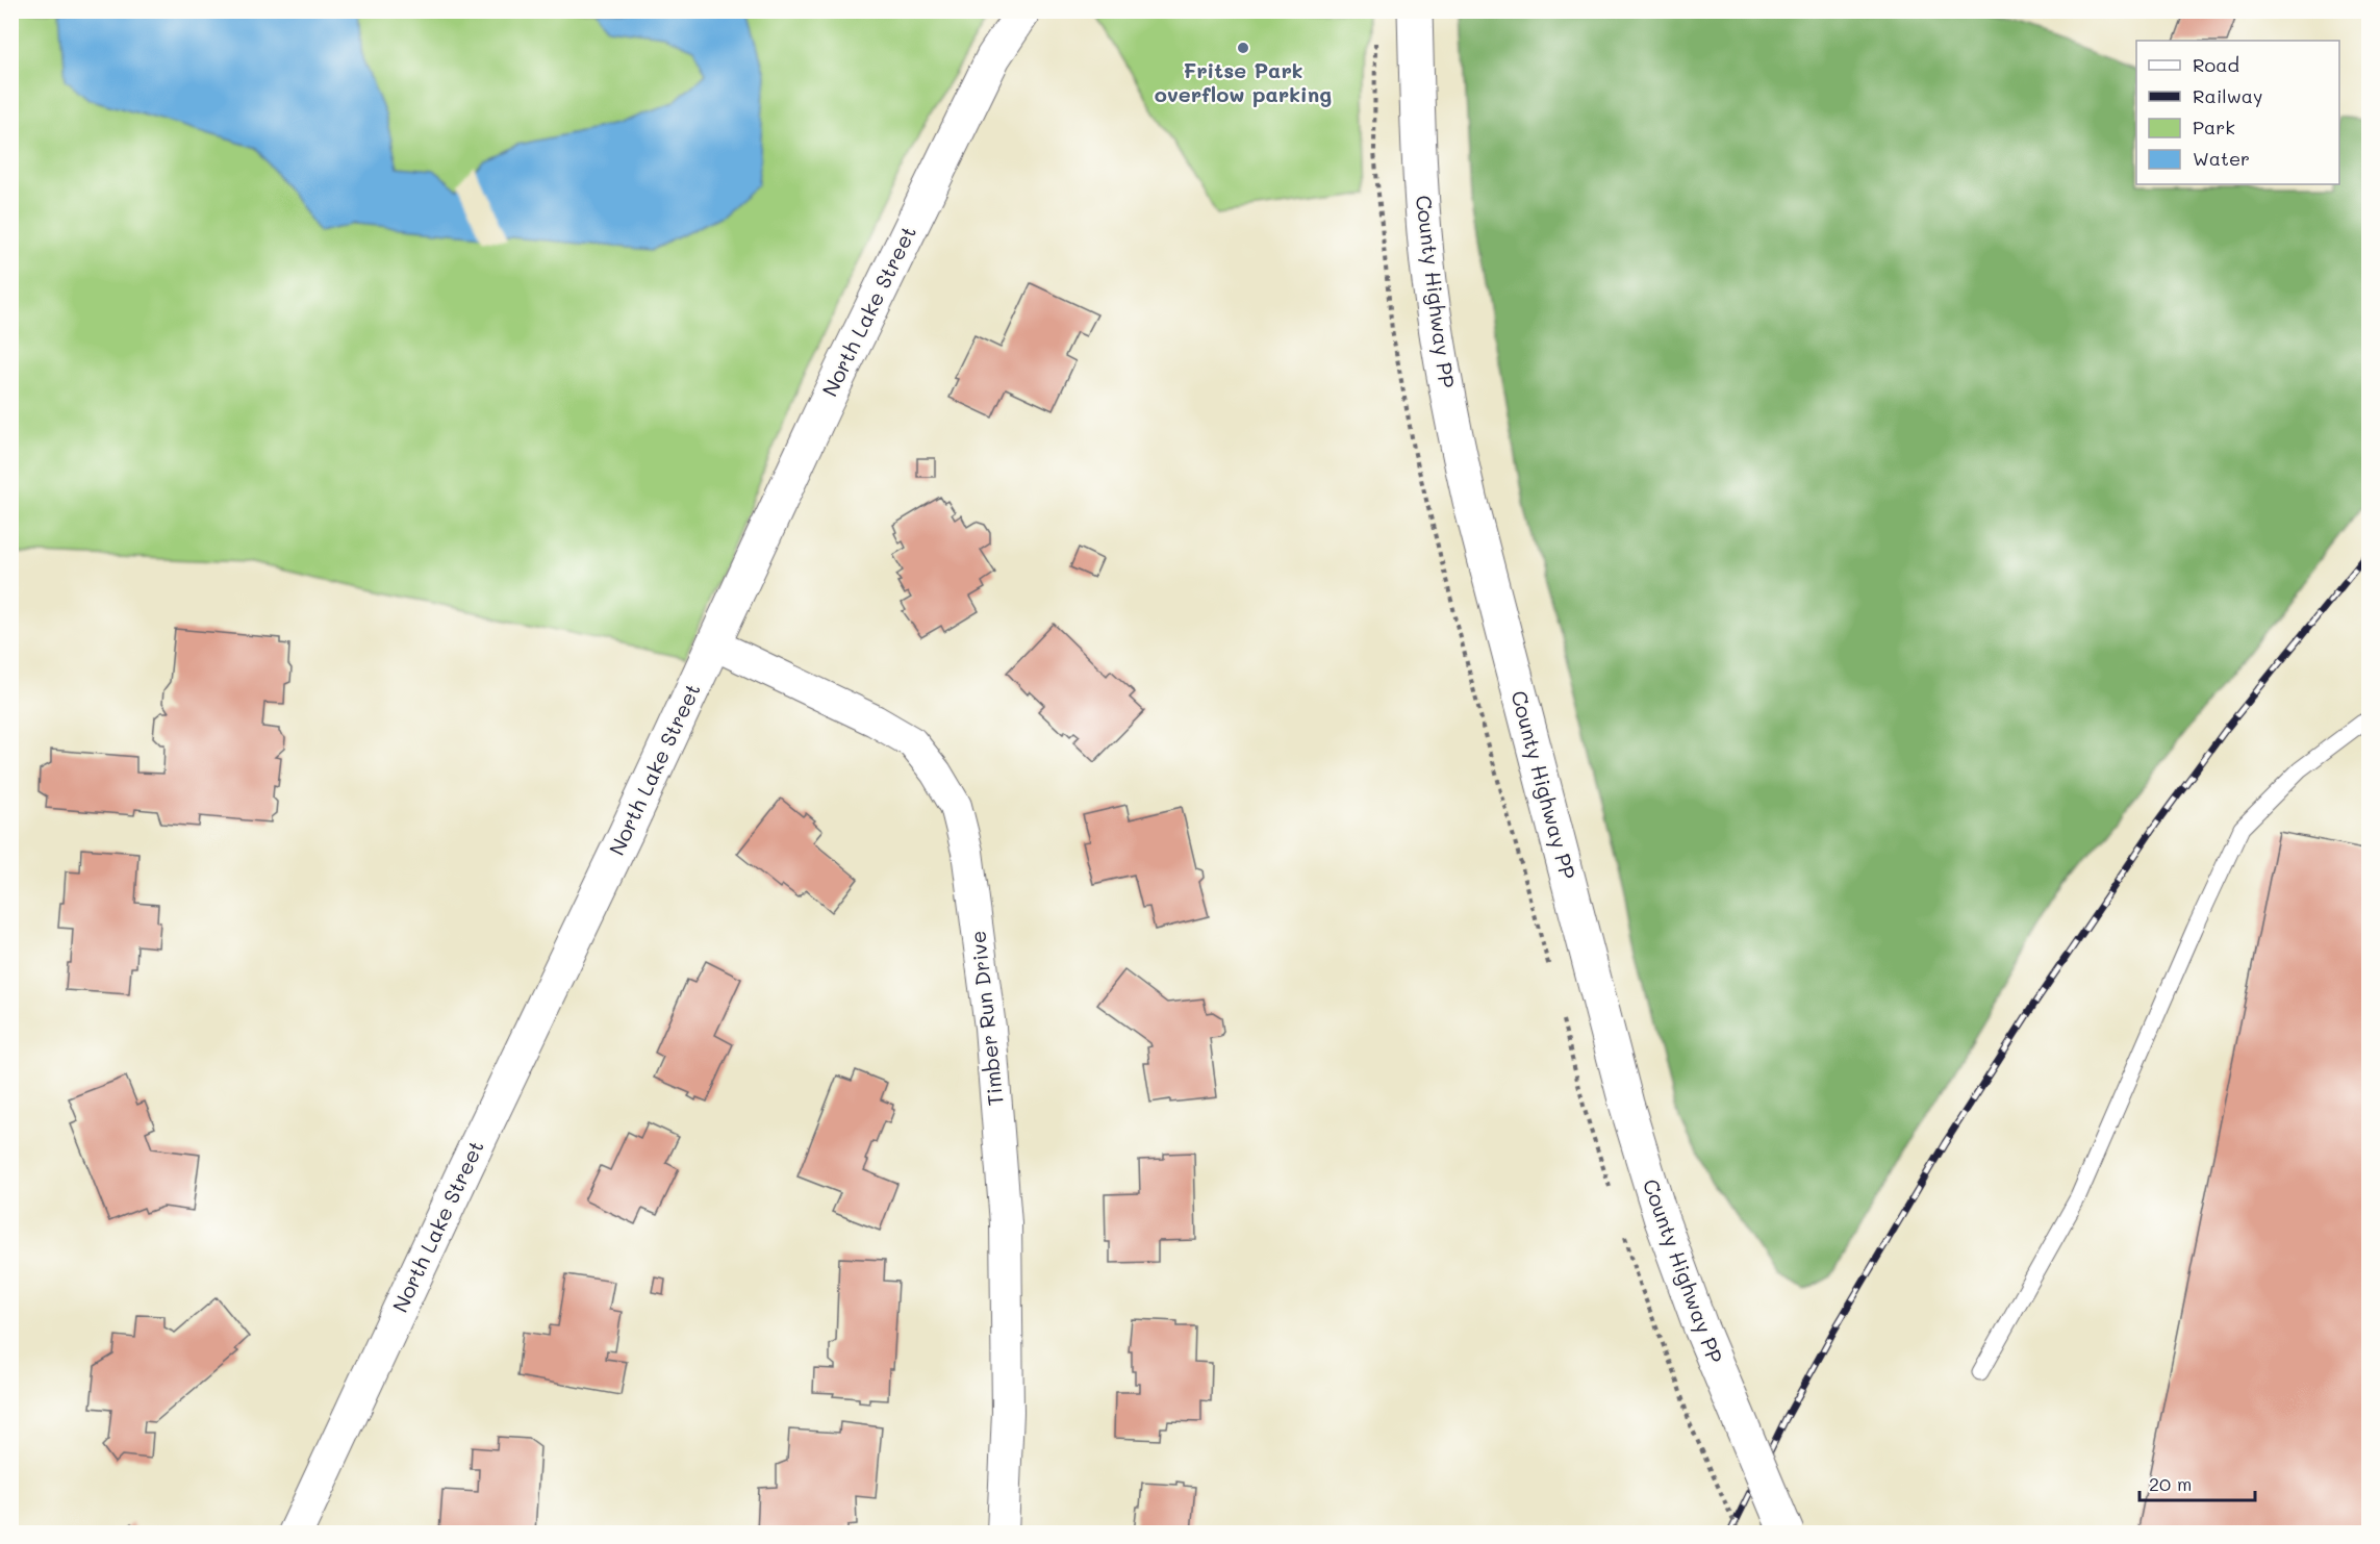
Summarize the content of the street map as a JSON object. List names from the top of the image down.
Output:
{
  "streets": {
    "street": ["County Highway PP", "North Lake Street", "Timber Run Drive"]
  },
  "crossings": [
    ["North Lake Street", "Timber Run Drive"]
  ],
  "places": ["Fritse Park overflow parking"],
  "legend": [
    "Road",
    "Railway",
    "Park",
    "Water"
  ],
  "scale_bar": "20 m"
}
